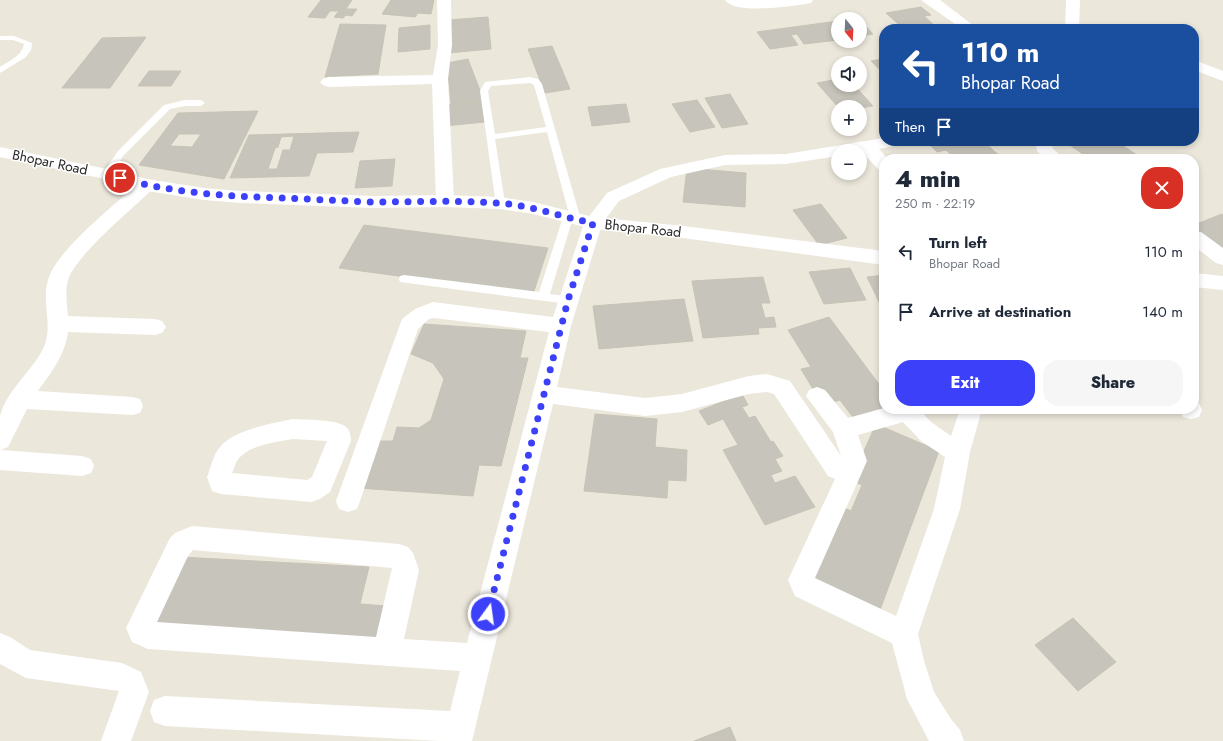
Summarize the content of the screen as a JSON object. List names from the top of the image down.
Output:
{
  "streets": {
    "street": ["Bhopar Road"]
  },
  "north": "bottom",
  "page": {
    "map_buttons": ["+", "−"],
    "turn": ["110 m", "Bhopar Road"],
    "then": "Then",
    "heading": ["4 min", "250 m · 22:19"],
    "list": [
      {
        "name": "Turn left",
        "note": "Bhopar Road",
        "value": "110 m"
      },
      {
        "name": "Arrive at destination",
        "value": "140 m"
      }
    ],
    "buttons": ["Exit", "Share"]
  }
}
